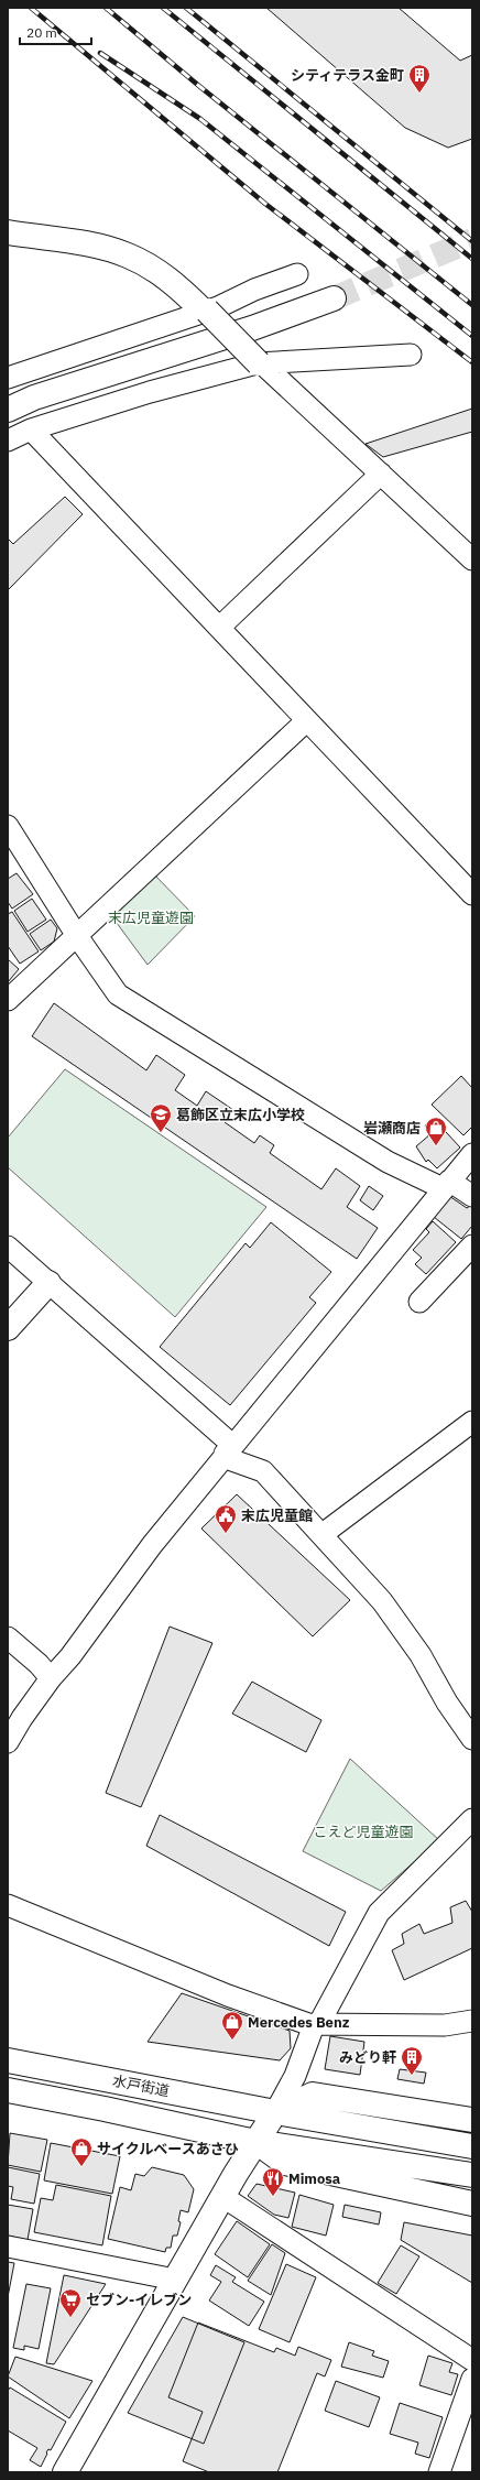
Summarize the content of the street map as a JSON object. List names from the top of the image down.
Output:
{
  "streets": {
    "main road": ["水戸街道"]
  },
  "parks": ["末広児童遊園", "こえど児童遊園"],
  "places": {
    "building": ["シティテラス金町", "みどり軒"],
    "school or university": ["葛飾区立末広小学校"],
    "shop": ["岩瀬商店", "Mercedes Benz", "サイクルベースあさひ"],
    "public building": ["末広児童館"],
    "restaurant": ["Mimosa"],
    "supermarket": ["セブン-イレブン"]
  },
  "scale_bar": "20 m"
}
